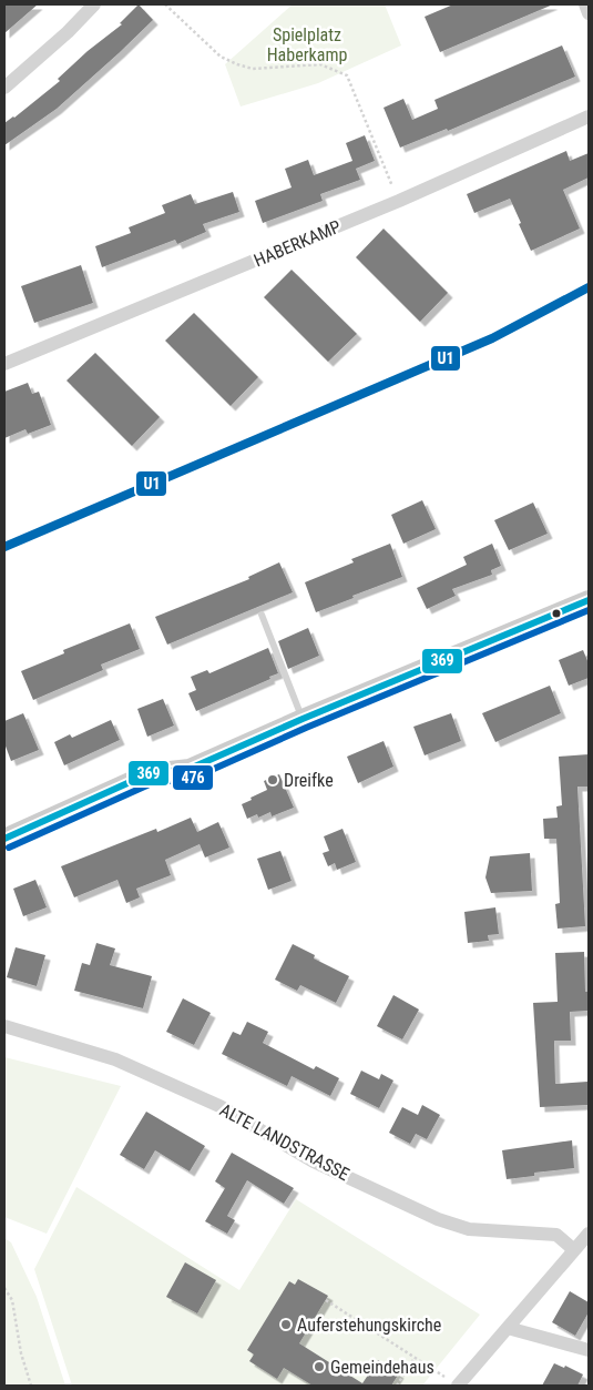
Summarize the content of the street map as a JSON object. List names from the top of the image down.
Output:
{
  "streets": {
    "street": ["HABERKAMP", "ALTE LANDSTRASSE"]
  },
  "parks": ["Spielplatz Haberkamp"],
  "places": ["Dreifke", "Auferstehungskirche", "Gemeindehaus"],
  "lines": ["transit line U1", "transit line 369", "transit line 476"]
}
